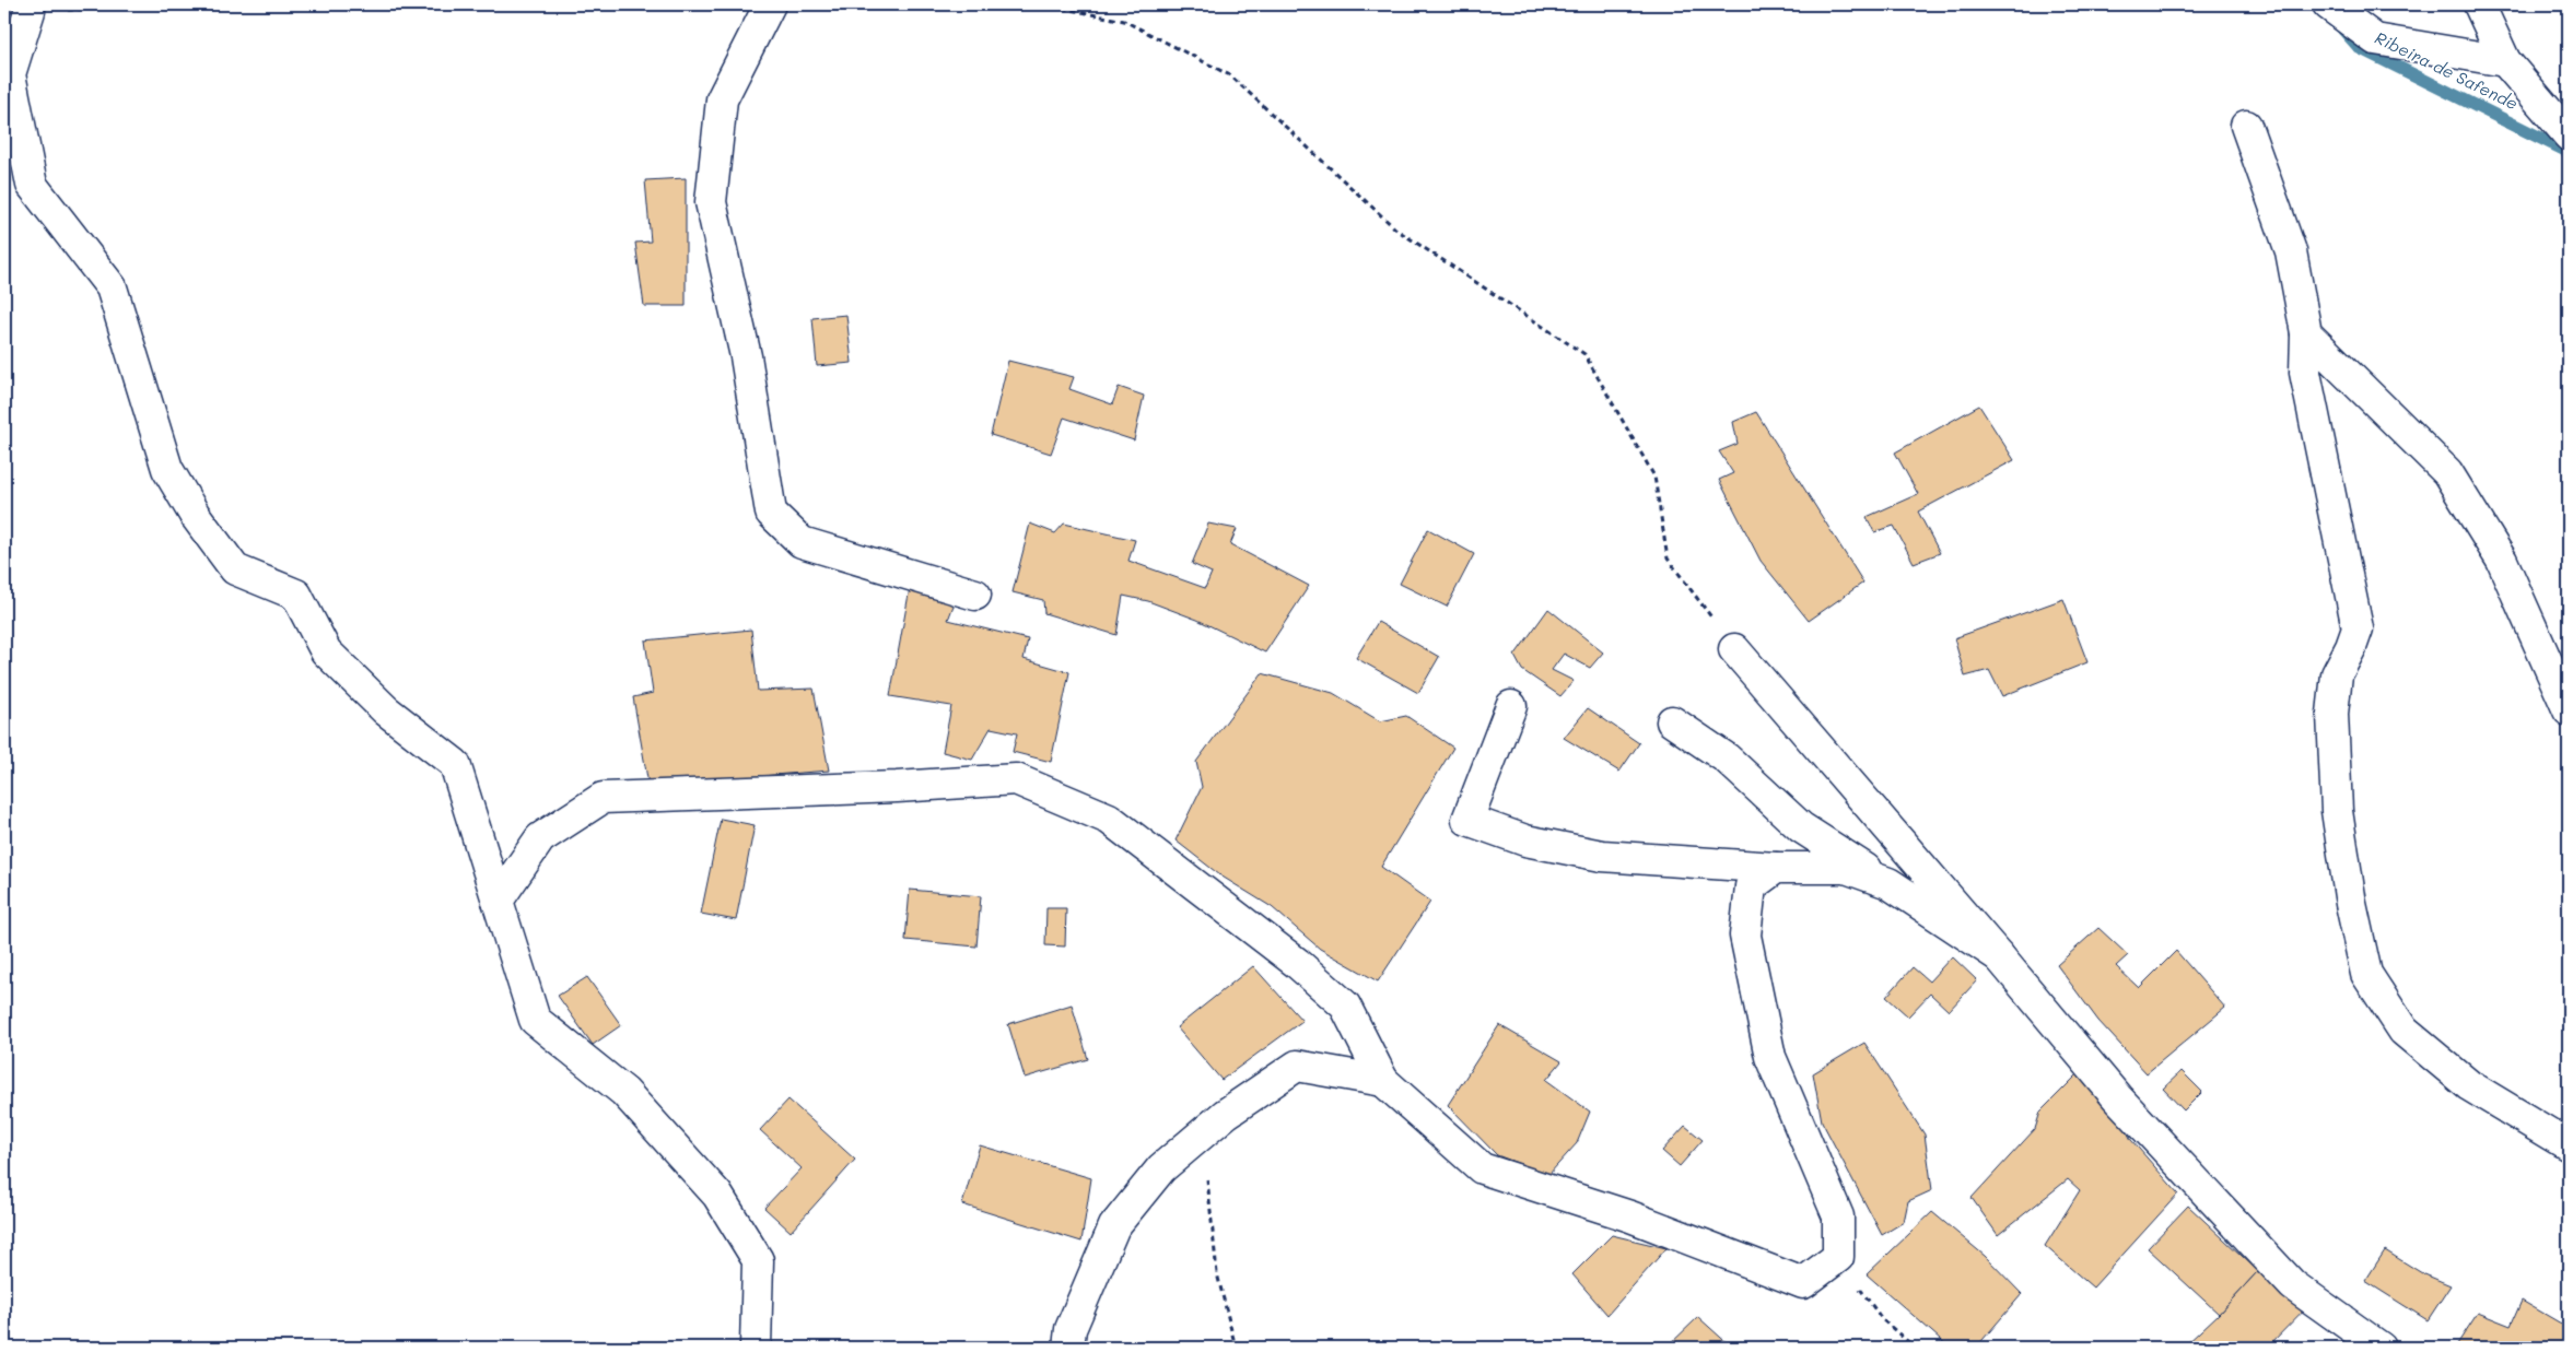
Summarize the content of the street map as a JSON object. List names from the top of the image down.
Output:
{
  "water": ["Ribeira de Safende"]
}
